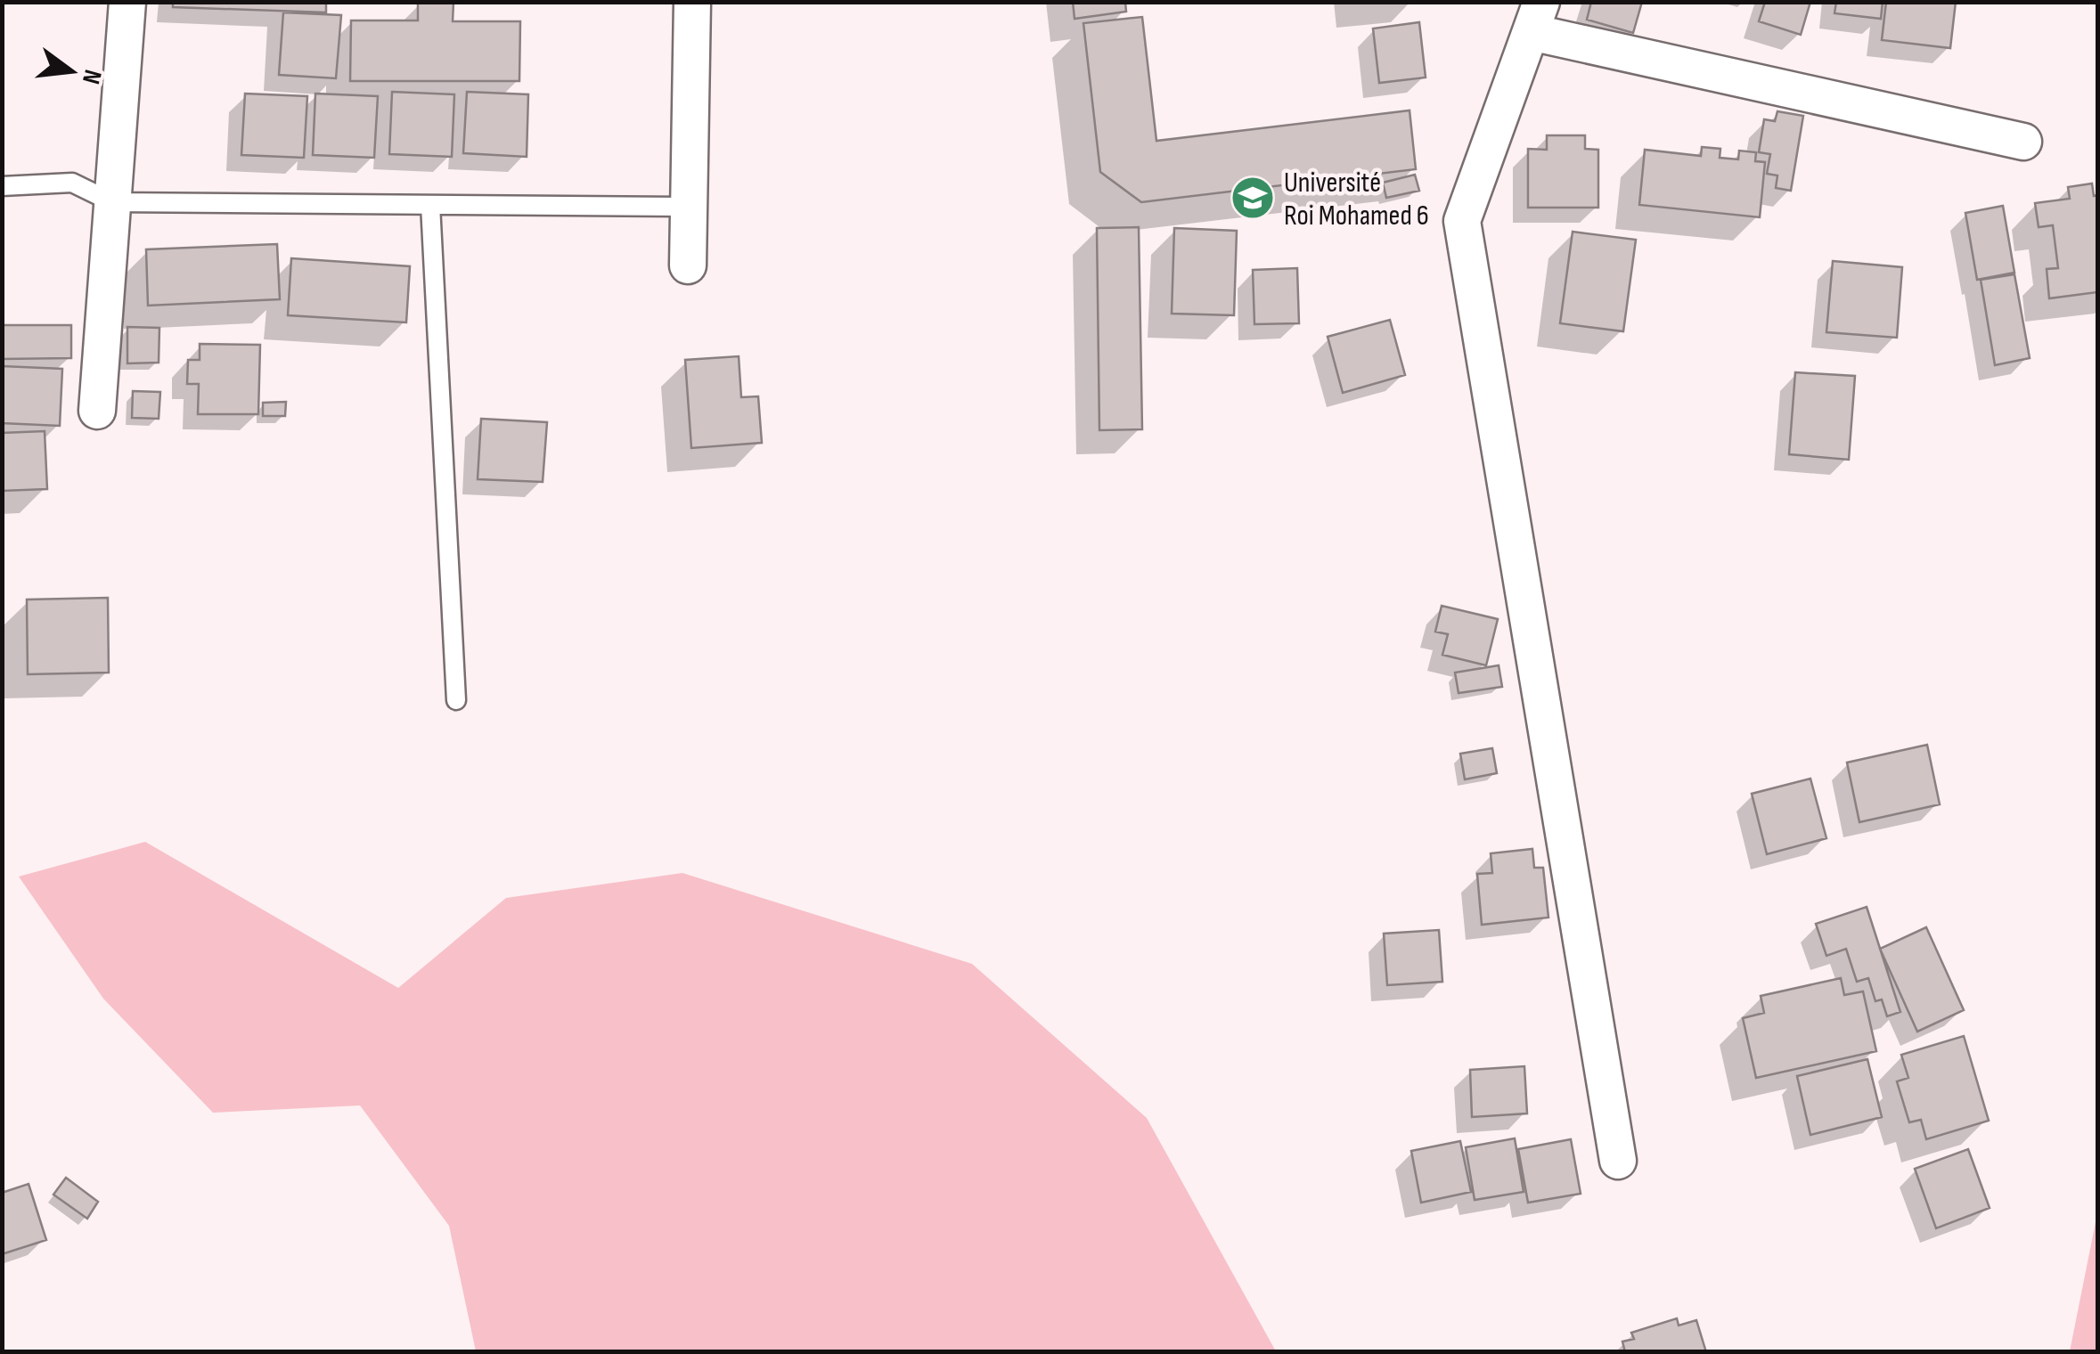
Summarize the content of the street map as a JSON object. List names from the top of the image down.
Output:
{
  "places": {
    "school or university": ["Université Roi Mohamed 6"]
  },
  "north": "right"
}
